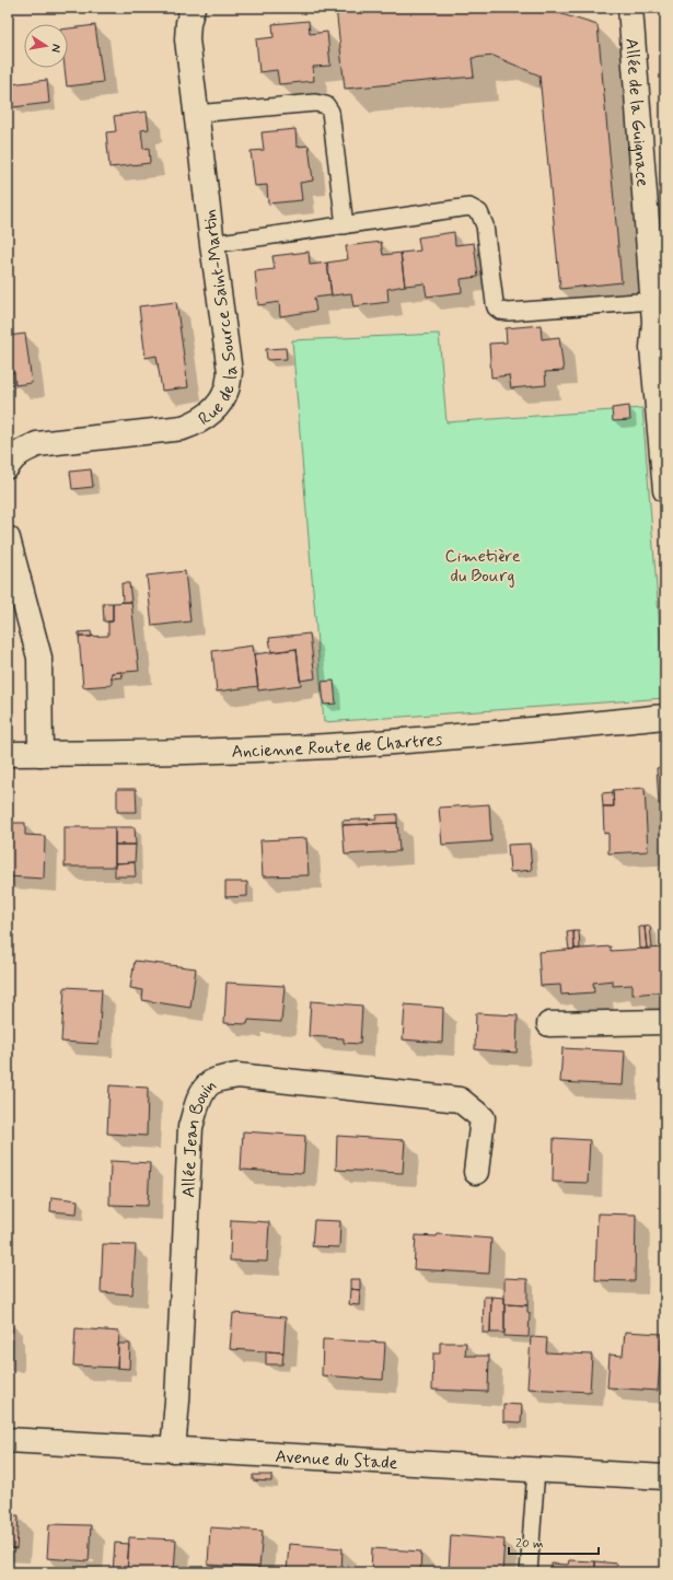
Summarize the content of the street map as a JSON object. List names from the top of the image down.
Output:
{
  "streets": {
    "street": [
      "Allée de la Guignace",
      "Rue de la Source Saint-Martin",
      "Ancienne Route de Chartres",
      "Allée Jean Bouin",
      "Avenue du Stade"
    ]
  },
  "crossings": [
    ["Allée Jean Bouin", "Avenue du Stade"]
  ],
  "parks": ["Cimetière du Bourg"],
  "scale_bar": "20 m",
  "north": "right"
}
